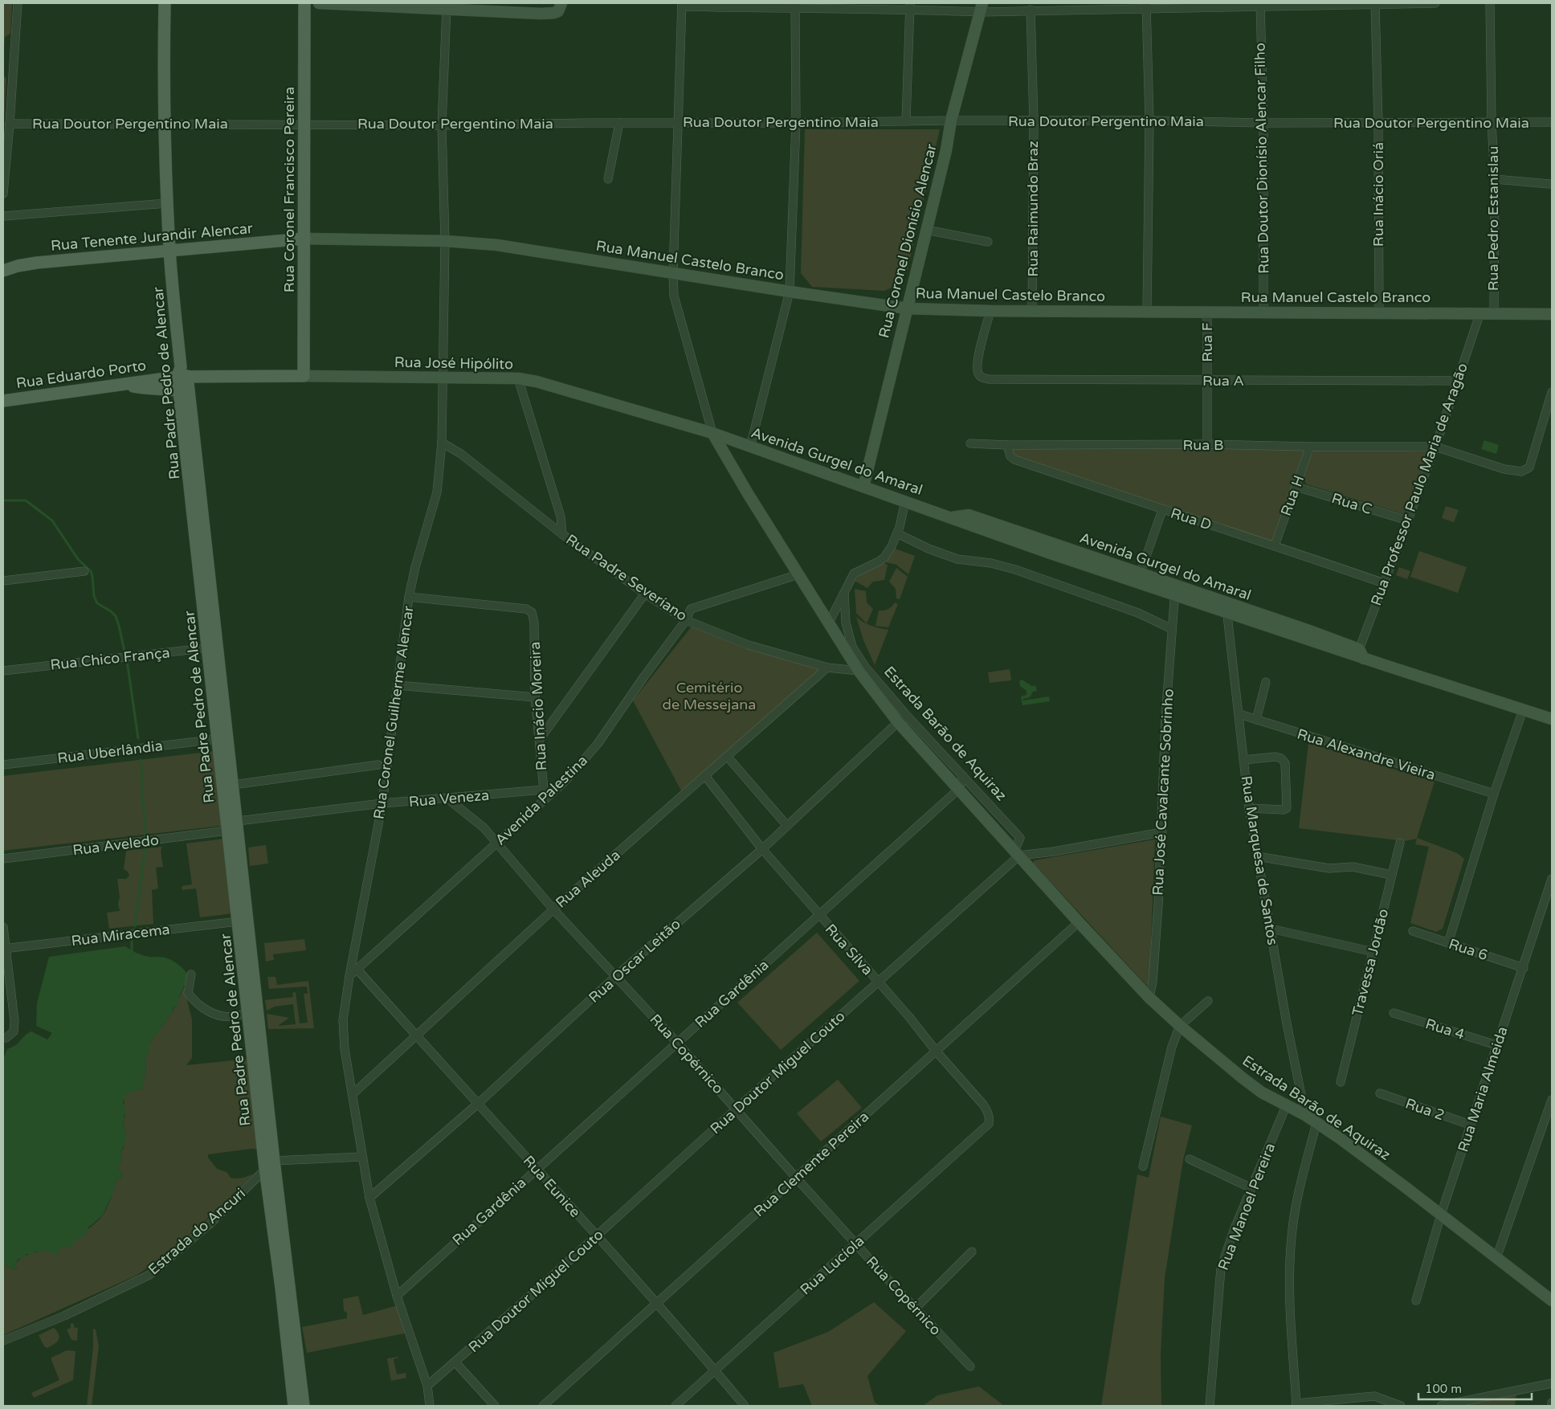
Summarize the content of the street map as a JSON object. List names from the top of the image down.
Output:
{
  "streets": {
    "main road": [
      "Rua Coronel Francisco Pereira",
      "Rua Tenente Jurandir Alencar",
      "Rua José Hipólito",
      "Rua Eduardo Porto",
      "Rua Padre Pedro de Alencar"
    ],
    "street": [
      "Rua Doutor Pergentino Maia",
      "Rua Doutor Dionísio Alencar Filho",
      "Rua Inácio Oriá",
      "Rua Raimundo Braz",
      "Rua Pedro Estanislau",
      "Rua Coronel Dionísio Alencar",
      "Rua Manuel Castelo Branco",
      "Rua F",
      "Rua A",
      "Rua B",
      "Avenida Gurgel do Amaral",
      "Rua Professor Paulo Maria de Aragão",
      "Rua H",
      "Rua C",
      "Rua D",
      "Rua Padre Severíano",
      "Rua Chico França",
      "Rua Inácio Moreira",
      "Rua Coronel Guilherme Alencar",
      "Estrada Barão de Aquiraz",
      "Rua Uberlândia",
      "Rua Alexandre Vieira",
      "Rua José Cavalcante Sobrinho",
      "Rua Veneza",
      "Avenida Palestina",
      "Rua Aveledo",
      "Rua Marquesa de Santos",
      "Rua Aleuda",
      "Rua Miracema",
      "Rua Sílva",
      "Rua 6",
      "Rua Oscar Leitão",
      "Travessa Jordão",
      "Rua Gardênia",
      "Rua 4",
      "Rua Copérnico",
      "Rua Doutor Miguel Couto",
      "Rua Maria Almeida",
      "Rua 2",
      "Rua Clemente Pereira",
      "Rua Eunice",
      "Rua Manoel Pereira",
      "Estrada do Ancuri",
      "Rua Lucíola"
    ]
  },
  "crossings": [
    ["Rua Doutor Pergentino Maia", "Rua Doutor Dionísio Alencar Filho"],
    ["Rua Doutor Pergentino Maia", "Rua Coronel Francisco Pereira"],
    ["Rua Doutor Pergentino Maia", "Rua Inácio Oriá"],
    ["Rua Doutor Pergentino Maia", "Rua Raimundo Braz"],
    ["Rua Doutor Pergentino Maia", "Rua Pedro Estanislau"],
    ["Rua Doutor Pergentino Maia", "Rua Coronel Dionísio Alencar"],
    ["Rua Doutor Pergentino Maia", "Rua Padre Pedro de Alencar"],
    ["Rua Doutor Pergentino Maia", "Rua Coronel Guilherme Alencar"],
    ["Rua Doutor Dionísio Alencar Filho", "Rua Manuel Castelo Branco"],
    ["Rua Coronel Francisco Pereira", "Rua Tenente Jurandir Alencar"],
    ["Rua Coronel Francisco Pereira", "Rua Manuel Castelo Branco"],
    ["Rua Coronel Francisco Pereira", "Rua José Hipólito"],
    ["Rua Inácio Oriá", "Rua Manuel Castelo Branco"],
    ["Rua Raimundo Braz", "Rua Manuel Castelo Branco"],
    ["Rua Pedro Estanislau", "Rua Manuel Castelo Branco"],
    ["Rua Tenente Jurandir Alencar", "Rua Manuel Castelo Branco"],
    ["Rua Tenente Jurandir Alencar", "Rua Padre Pedro de Alencar"],
    ["Rua Coronel Dionísio Alencar", "Rua Manuel Castelo Branco"],
    ["Rua Coronel Dionísio Alencar", "Avenida Gurgel do Amaral"],
    ["Rua Manuel Castelo Branco", "Rua F"],
    ["Rua Manuel Castelo Branco", "Rua A"],
    ["Rua Manuel Castelo Branco", "Rua Professor Paulo Maria de Aragão"],
    ["Rua Manuel Castelo Branco", "Rua Coronel Guilherme Alencar"],
    ["Rua F", "Rua A"],
    ["Rua F", "Rua B"],
    ["Rua José Hipólito", "Rua Eduardo Porto"],
    ["Rua José Hipólito", "Rua Padre Pedro de Alencar"],
    ["Rua José Hipólito", "Avenida Gurgel do Amaral"],
    ["Rua José Hipólito", "Rua Coronel Guilherme Alencar"],
    ["Rua José Hipólito", "Estrada Barão de Aquiraz"],
    ["Rua Eduardo Porto", "Rua Padre Pedro de Alencar"],
    ["Rua A", "Rua Professor Paulo Maria de Aragão"],
    ["Rua Padre Pedro de Alencar", "Rua Chico França"],
    ["Rua Padre Pedro de Alencar", "Rua Uberlândia"],
    ["Rua Padre Pedro de Alencar", "Rua Veneza"],
    ["Rua Padre Pedro de Alencar", "Rua Aveledo"],
    ["Rua Padre Pedro de Alencar", "Rua Miracema"],
    ["Rua Padre Pedro de Alencar", "Estrada do Ancuri"],
    ["Rua B", "Rua Professor Paulo Maria de Aragão"],
    ["Rua B", "Rua H"],
    ["Rua B", "Rua D"],
    ["Avenida Gurgel do Amaral", "Rua Professor Paulo Maria de Aragão"],
    ["Avenida Gurgel do Amaral", "Estrada Barão de Aquiraz"],
    ["Avenida Gurgel do Amaral", "Rua José Cavalcante Sobrinho"],
    ["Avenida Gurgel do Amaral", "Rua Marquesa de Santos"],
    ["Rua Professor Paulo Maria de Aragão", "Rua C"],
    ["Rua Professor Paulo Maria de Aragão", "Rua D"],
    ["Rua H", "Rua C"],
    ["Rua H", "Rua D"],
    ["Rua Padre Severíano", "Rua Coronel Guilherme Alencar"],
    ["Rua Padre Severíano", "Estrada Barão de Aquiraz"],
    ["Rua Padre Severíano", "Avenida Palestina"],
    ["Rua Padre Severíano", "Rua Aleuda"],
    ["Rua Inácio Moreira", "Rua Coronel Guilherme Alencar"],
    ["Rua Inácio Moreira", "Rua Veneza"],
    ["Rua Inácio Moreira", "Avenida Palestina"],
    ["Rua Coronel Guilherme Alencar", "Rua Veneza"],
    ["Rua Coronel Guilherme Alencar", "Avenida Palestina"],
    ["Rua Coronel Guilherme Alencar", "Rua Aleuda"],
    ["Rua Coronel Guilherme Alencar", "Rua Oscar Leitão"],
    ["Rua Coronel Guilherme Alencar", "Rua Gardênia"],
    ["Rua Coronel Guilherme Alencar", "Rua Doutor Miguel Couto"],
    ["Estrada Barão de Aquiraz", "Rua José Cavalcante Sobrinho"],
    ["Estrada Barão de Aquiraz", "Avenida Palestina"],
    ["Estrada Barão de Aquiraz", "Rua Marquesa de Santos"],
    ["Estrada Barão de Aquiraz", "Rua Oscar Leitão"],
    ["Estrada Barão de Aquiraz", "Rua Gardênia"],
    ["Estrada Barão de Aquiraz", "Rua Doutor Miguel Couto"],
    ["Estrada Barão de Aquiraz", "Rua Maria Almeida"],
    ["Estrada Barão de Aquiraz", "Rua Clemente Pereira"],
    ["Estrada Barão de Aquiraz", "Rua Manoel Pereira"],
    ["Rua Alexandre Vieira", "Rua Marquesa de Santos"],
    ["Rua Veneza", "Avenida Palestina"],
    ["Rua Veneza", "Rua Aveledo"],
    ["Rua Veneza", "Rua Copérnico"],
    ["Avenida Palestina", "Rua Copérnico"],
    ["Avenida Palestina", "Rua Eunice"],
    ["Rua Aleuda", "Rua Sílva"],
    ["Rua Aleuda", "Rua Copérnico"],
    ["Rua Aleuda", "Rua Eunice"],
    ["Rua Sílva", "Rua Oscar Leitão"],
    ["Rua Sílva", "Rua Gardênia"],
    ["Rua Sílva", "Rua Doutor Miguel Couto"],
    ["Rua Sílva", "Rua Clemente Pereira"],
    ["Rua Sílva", "Rua Lucíola"],
    ["Rua 6", "Rua Maria Almeida"],
    ["Rua Oscar Leitão", "Rua Copérnico"],
    ["Rua Oscar Leitão", "Rua Eunice"],
    ["Rua Gardênia", "Rua Copérnico"],
    ["Rua Gardênia", "Rua Eunice"],
    ["Rua 4", "Rua Maria Almeida"],
    ["Rua Copérnico", "Rua Doutor Miguel Couto"],
    ["Rua Copérnico", "Rua Clemente Pereira"],
    ["Rua Copérnico", "Rua Lucíola"],
    ["Rua Doutor Miguel Couto", "Rua Eunice"],
    ["Rua Maria Almeida", "Rua 2"],
    ["Rua Clemente Pereira", "Rua Eunice"],
    ["Rua Eunice", "Rua Lucíola"]
  ],
  "parks": ["Cemitério de Messejana"],
  "scale_bar": "100 m"
}
